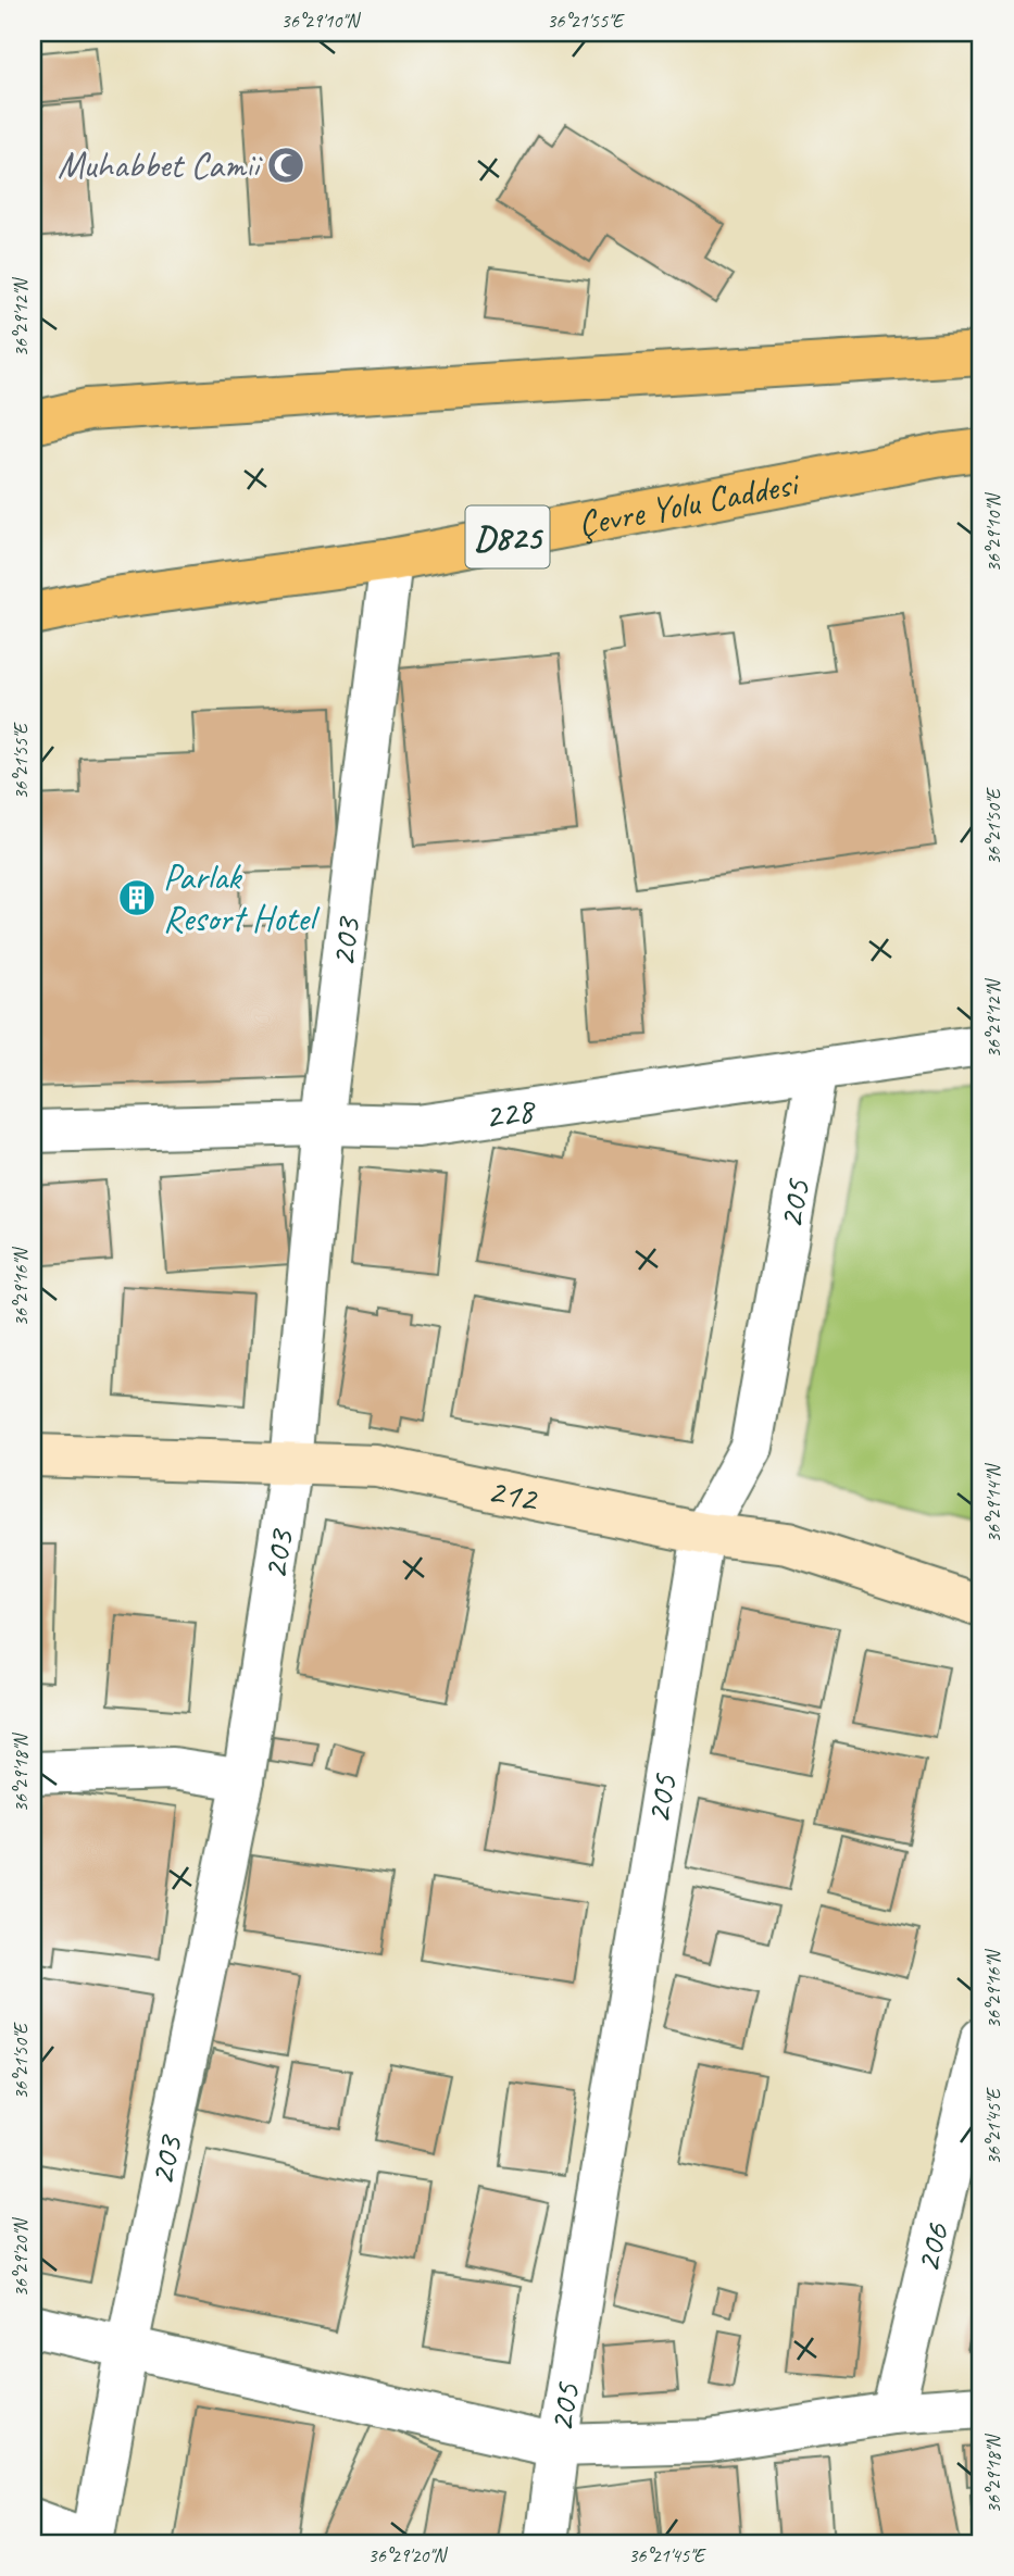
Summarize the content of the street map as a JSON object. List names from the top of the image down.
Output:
{
  "streets": {
    "highway": ["Çevre Yolu Caddesi", "D825"],
    "street": [
      "203",
      "228",
      "205",
      "212",
      "206"
    ]
  },
  "crossings": [
    ["Çevre Yolu Caddesi", "203"],
    ["203", "228"],
    ["203", "212"],
    ["228", "205"],
    ["205", "212"]
  ],
  "places": {
    "mosque": ["Muhabbet Camii"],
    "building": ["Parlak Resort Hotel"]
  },
  "coordinates": [
    "36°29'10\"N",
    "36°21'55\"E",
    "36°29'12\"N",
    "36°21'50\"E",
    "36°29'16\"N",
    "36°29'14\"N",
    "36°29'18\"N",
    "36°21'45\"E",
    "36°29'20\"N"
  ]
}
